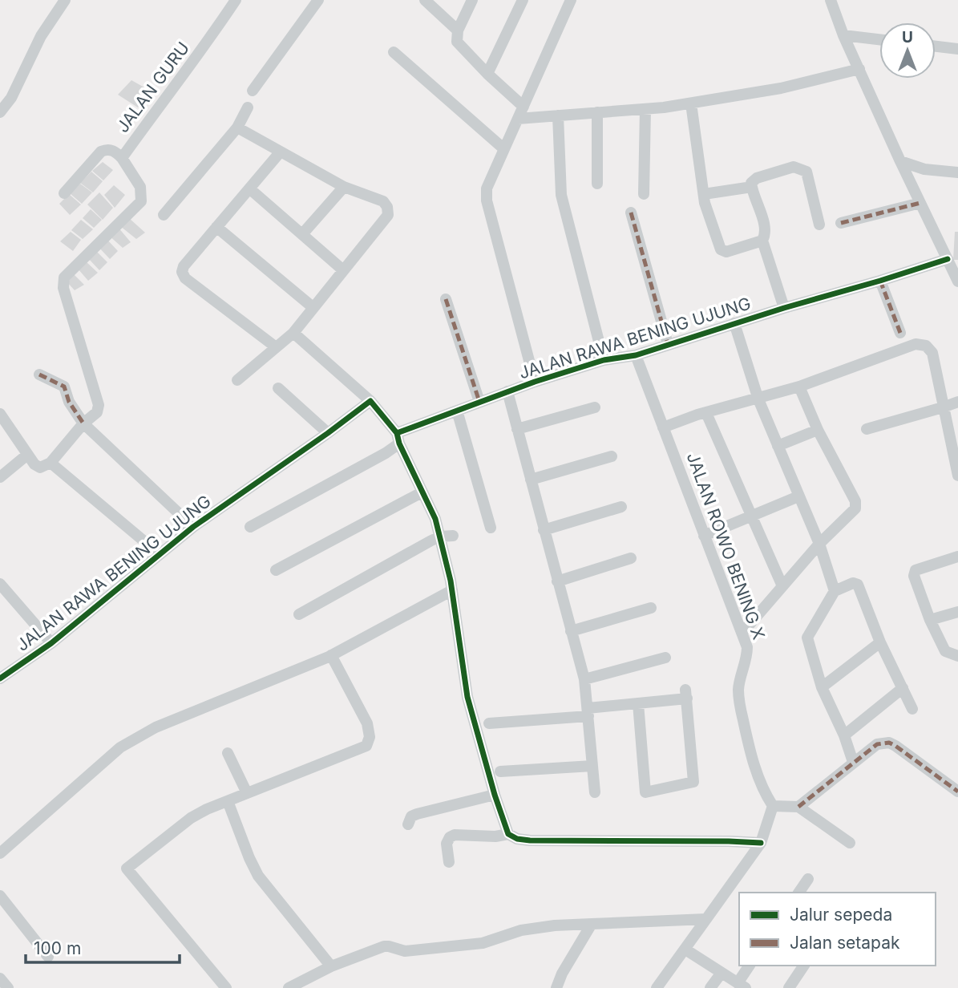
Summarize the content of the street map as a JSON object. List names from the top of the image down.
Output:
{
  "streets": {
    "street": ["JALAN GURU", "JALAN RAWA BENING UJUNG", "JALAN ROWO BENING X"]
  },
  "crossings": [
    ["JALAN RAWA BENING UJUNG", "JALAN ROWO BENING X"]
  ],
  "legend": ["Jalur sepeda", "Jalan setapak"],
  "scale_bar": "100 m",
  "north": "top"
}
